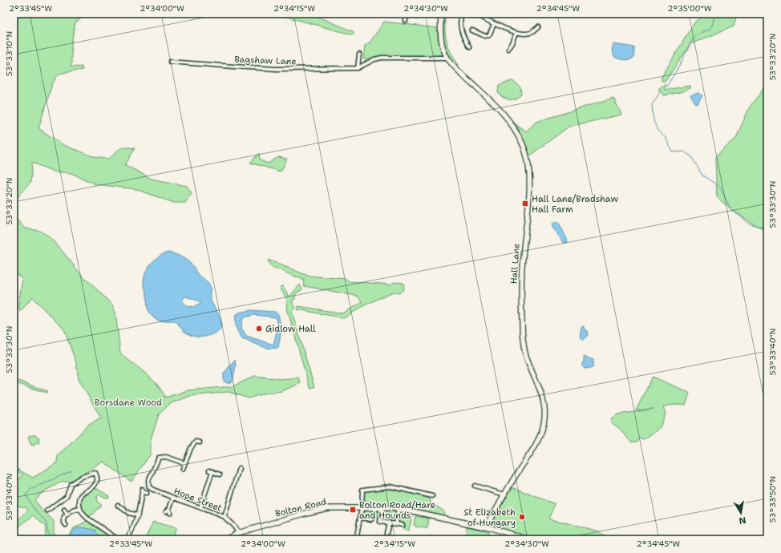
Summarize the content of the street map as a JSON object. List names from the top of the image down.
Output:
{
  "streets": {
    "street": [
      "Bagshaw Lane",
      "Hall Lane",
      "Hope Street",
      "Bolton Road"
    ]
  },
  "crossings": [
    ["Hall Lane", "Bolton Road"],
    ["Hope Street", "Bolton Road"]
  ],
  "parks": ["Borsdane Wood"],
  "places": {
    "transit": ["Hall Lane/Bradshaw Hall Farm", "Bolton Road/Hare and Hounds"],
    "other": ["Gidlow Hall", "St Elizabeth of Hungary"]
  },
  "north": "bottom",
  "coordinates": [
    "2°33'45\"W",
    "2°34'00\"W",
    "2°34'15\"W",
    "2°34'30\"W",
    "2°34'45\"W",
    "2°35'00\"W",
    "53°33'10\"N",
    "53°33'20\"N",
    "53°33'30\"N",
    "53°33'40\"N",
    "53°33'50\"N"
  ]
}
